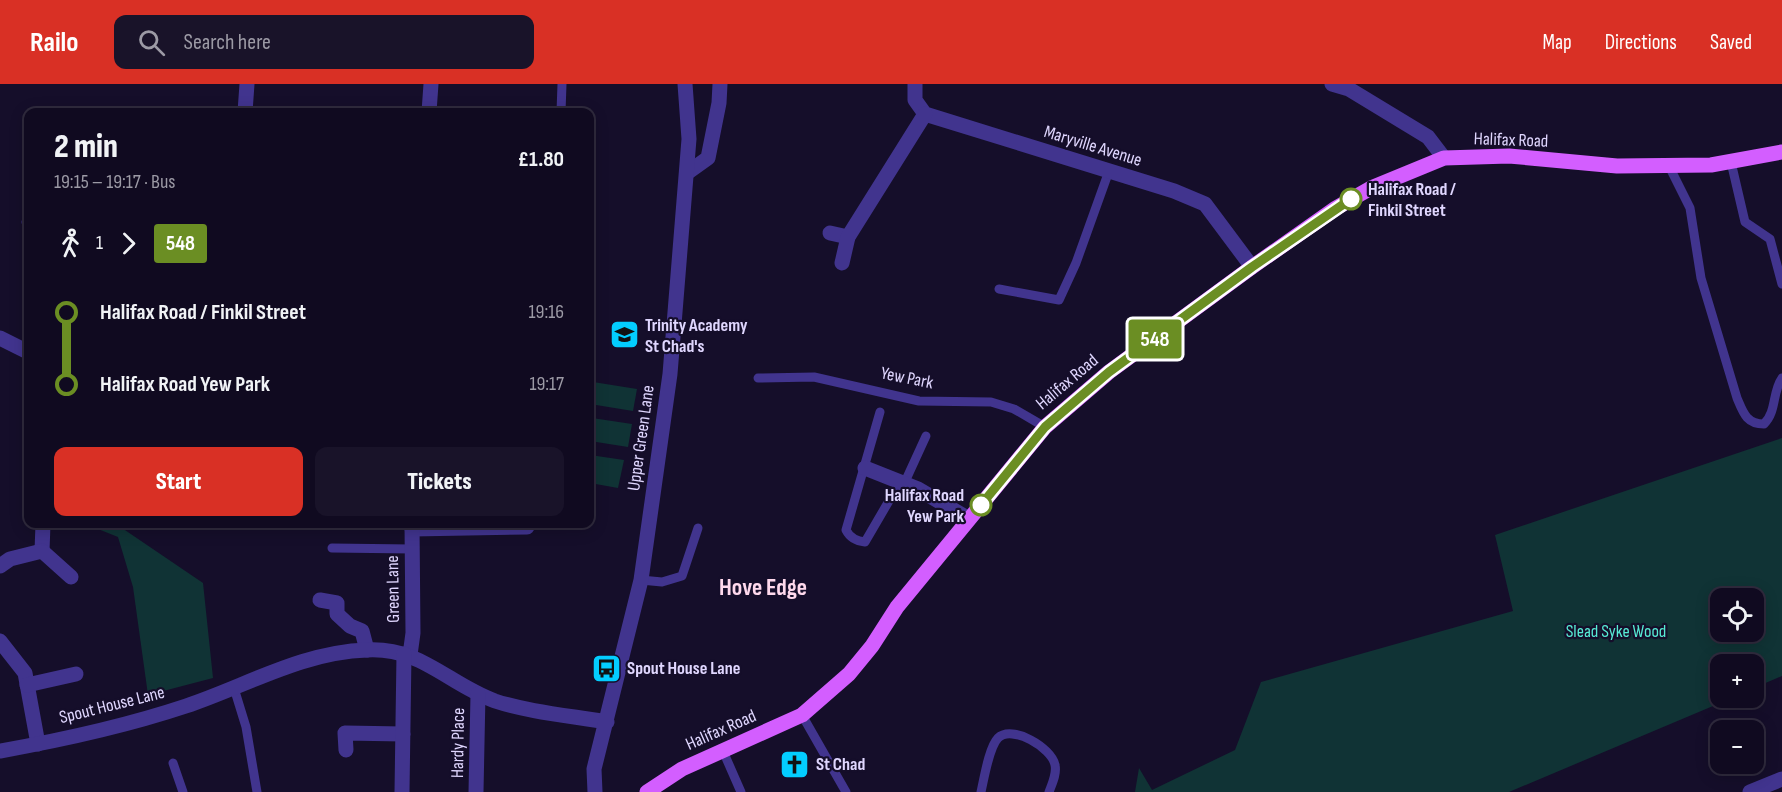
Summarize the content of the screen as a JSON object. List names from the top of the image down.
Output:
{
  "streets": {
    "main road": ["Halifax Road"],
    "street": [
      "Maryville Avenue",
      "Upper Green Lane",
      "Green Lane",
      "Spout House Lane",
      "Hardy Place"
    ],
    "lane": ["Yew Park"]
  },
  "crossings": [
    ["Halifax Road", "Maryville Avenue"],
    ["Halifax Road", "Yew Park"],
    ["Upper Green Lane", "Spout House Lane"],
    ["Green Lane", "Spout House Lane"],
    ["Spout House Lane", "Hardy Place"]
  ],
  "districts": ["Hove Edge"],
  "parks": ["Slead Syke Wood"],
  "places": {
    "other": ["Halifax Road / Finkil Street", "Halifax Road Yew Park"],
    "school or university": ["Trinity Academy St Chad's"],
    "bus stop": ["Spout House Lane"],
    "church": ["St Chad"]
  },
  "lines": ["bus line 548"],
  "page": {
    "header": "Railo",
    "search": "Search here",
    "nav": ["Map", "Directions", "Saved"],
    "on_map": "548",
    "heading": ["2 min", "19:15 – 19:17 · Bus", "£1.80"],
    "legs": ["1", "548"],
    "list": [
      {
        "name": "Halifax Road / Finkil Street",
        "value": "19:16"
      },
      {
        "name": "Halifax Road Yew Park",
        "value": "19:17"
      }
    ],
    "buttons": ["Start", "Tickets"],
    "map_buttons": ["+", "−"]
  }
}
